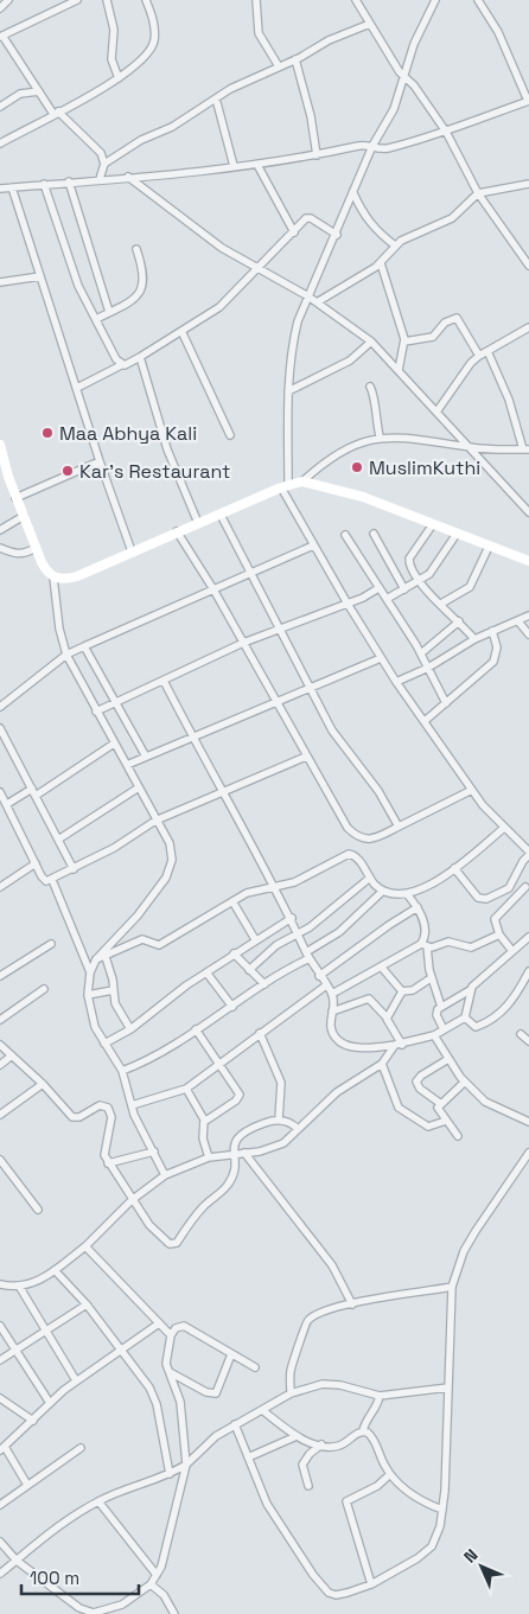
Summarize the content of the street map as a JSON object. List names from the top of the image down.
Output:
{
  "places": ["Maa Abhya Kali", "MuslimKuthi", "Kar's Restaurant"],
  "scale_bar": "100 m",
  "north": "top left"
}
